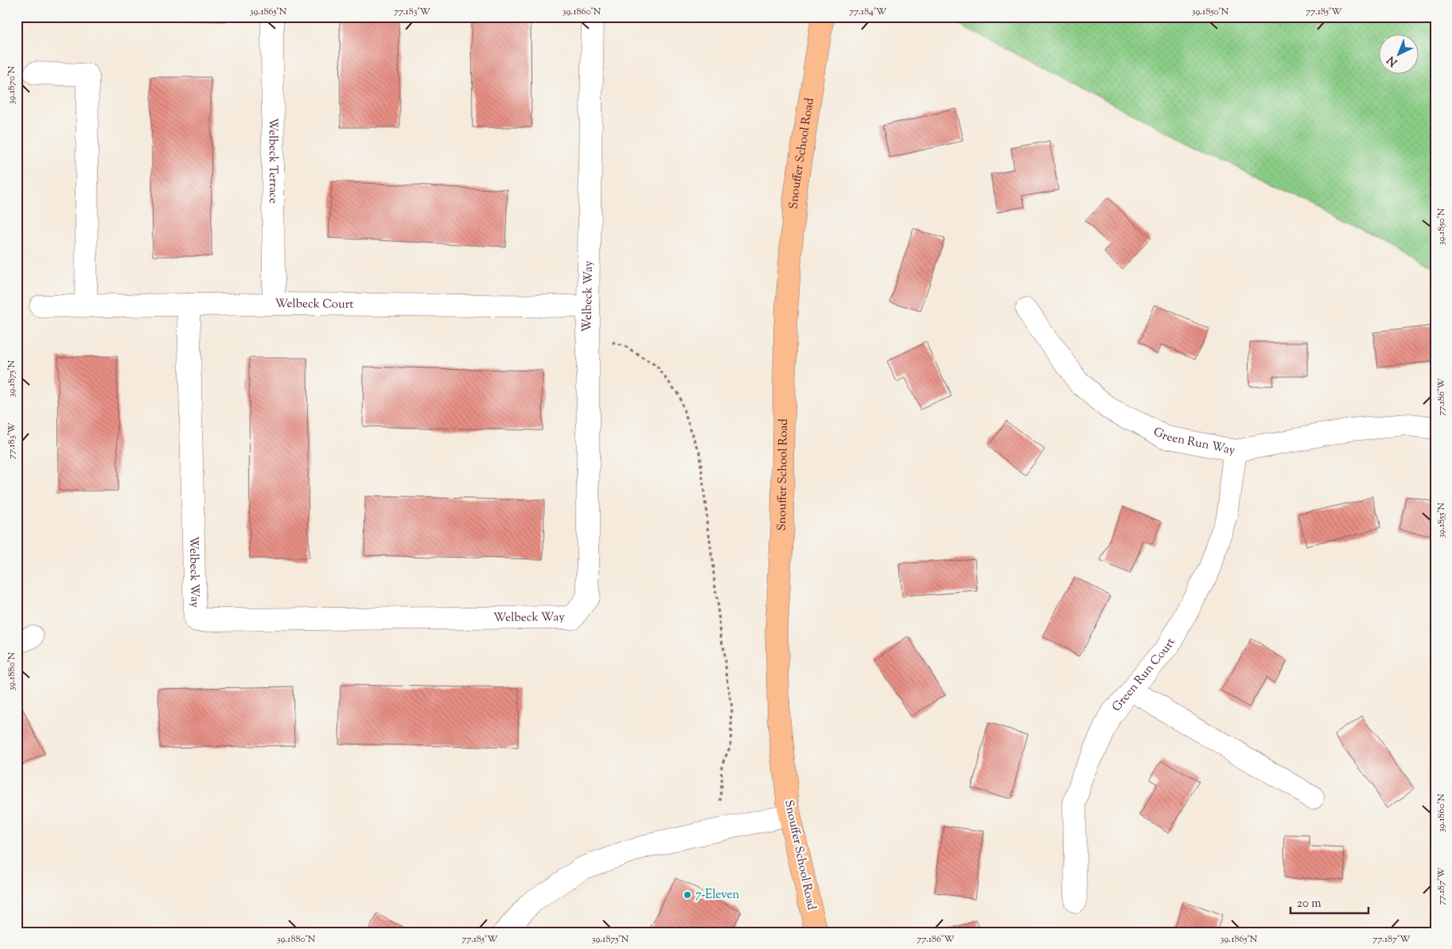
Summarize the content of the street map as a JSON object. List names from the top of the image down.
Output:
{
  "streets": {
    "main road": ["Snouffer School Road"],
    "street": [
      "Welbeck Terrace",
      "Welbeck Way",
      "Welbeck Court",
      "Green Run Way",
      "Green Run Court"
    ]
  },
  "crossings": [
    ["Welbeck Terrace", "Welbeck Court"],
    ["Welbeck Way", "Welbeck Court"],
    ["Green Run Way", "Green Run Court"]
  ],
  "places": ["7-Eleven"],
  "scale_bar": "20 m",
  "north": "bottom left",
  "coordinates": [
    "39.1865°N",
    "77.183°W",
    "39.1860°N",
    "77.184°W",
    "39.1850°N",
    "77.185°W",
    "39.1870°N",
    "39.1875°N",
    "77.186°W",
    "39.1855°N",
    "39.1880°N",
    "77.187°W"
  ]
}
